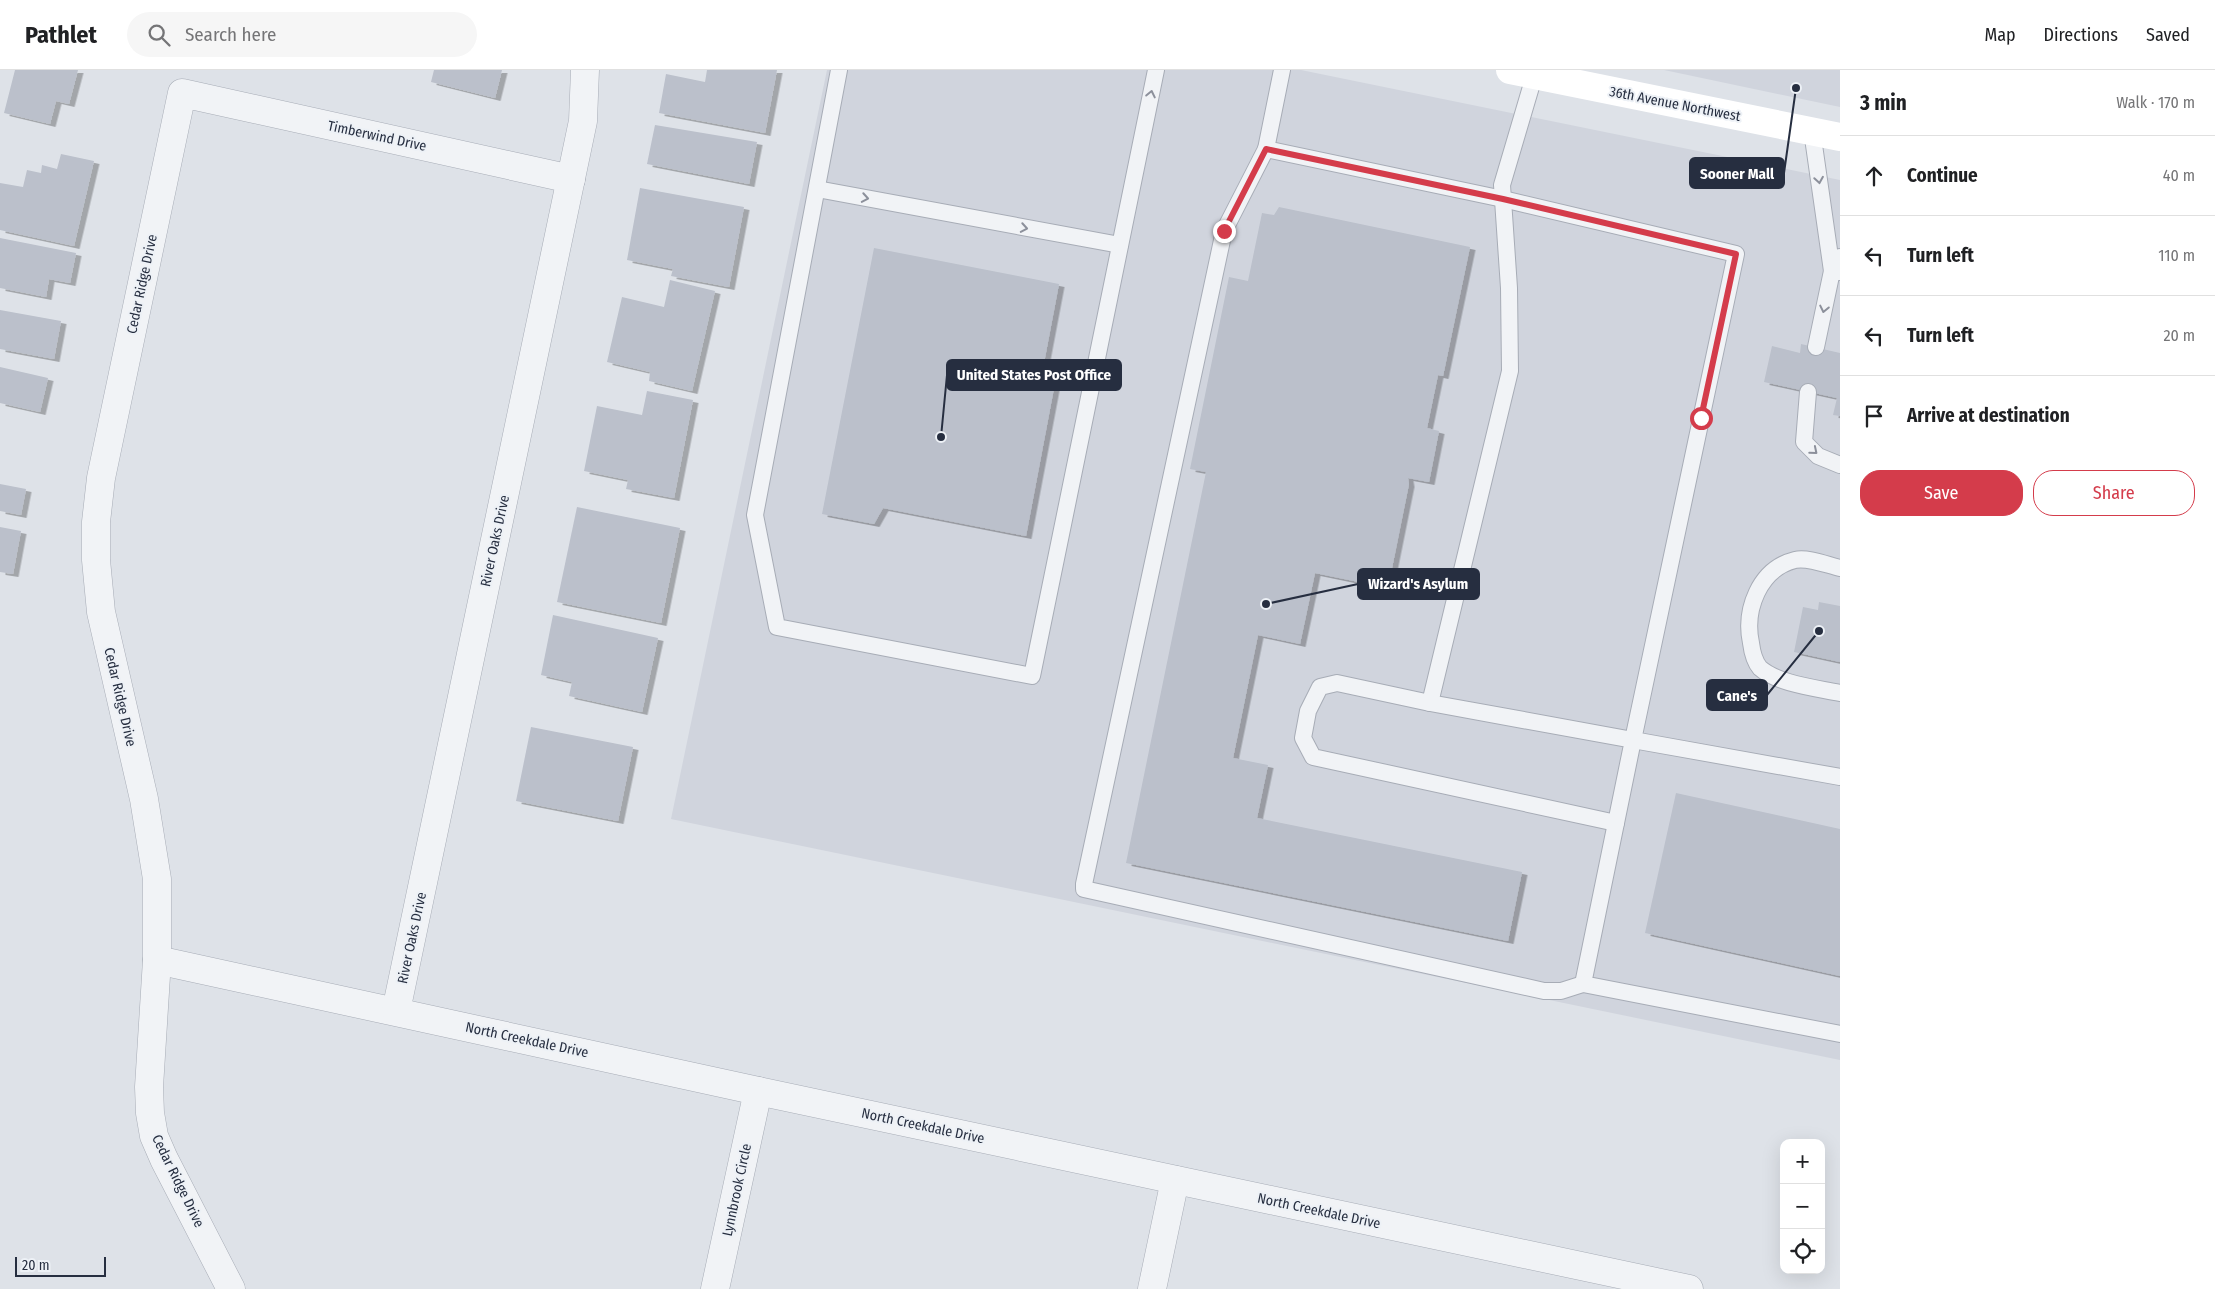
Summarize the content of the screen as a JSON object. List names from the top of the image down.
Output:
{
  "streets": {
    "main road": ["36th Avenue Northwest"],
    "street": [
      "Timberwind Drive",
      "Cedar Ridge Drive",
      "River Oaks Drive",
      "North Creekdale Drive",
      "Lynnbrook Circle"
    ]
  },
  "crossings": [
    ["Timberwind Drive", "Cedar Ridge Drive"],
    ["Timberwind Drive", "River Oaks Drive"],
    ["Cedar Ridge Drive", "North Creekdale Drive"],
    ["River Oaks Drive", "North Creekdale Drive"],
    ["North Creekdale Drive", "Lynnbrook Circle"]
  ],
  "places": [
    "Sooner Mall",
    "United States Post Office",
    "Wizard's Asylum",
    "Cane's"
  ],
  "scale_bar": "20 m",
  "page": {
    "header": "Pathlet",
    "search": "Search here",
    "nav": ["Map", "Directions", "Saved"],
    "heading": ["3 min", "Walk · 170 m"],
    "list": [
      ["Continue", "40 m"],
      ["Turn left", "110 m"],
      ["Turn left", "20 m"],
      "Arrive at destination"
    ],
    "buttons": ["Save", "Share"],
    "map_buttons": ["+", "−"],
    "scale": "20 m"
  }
}
